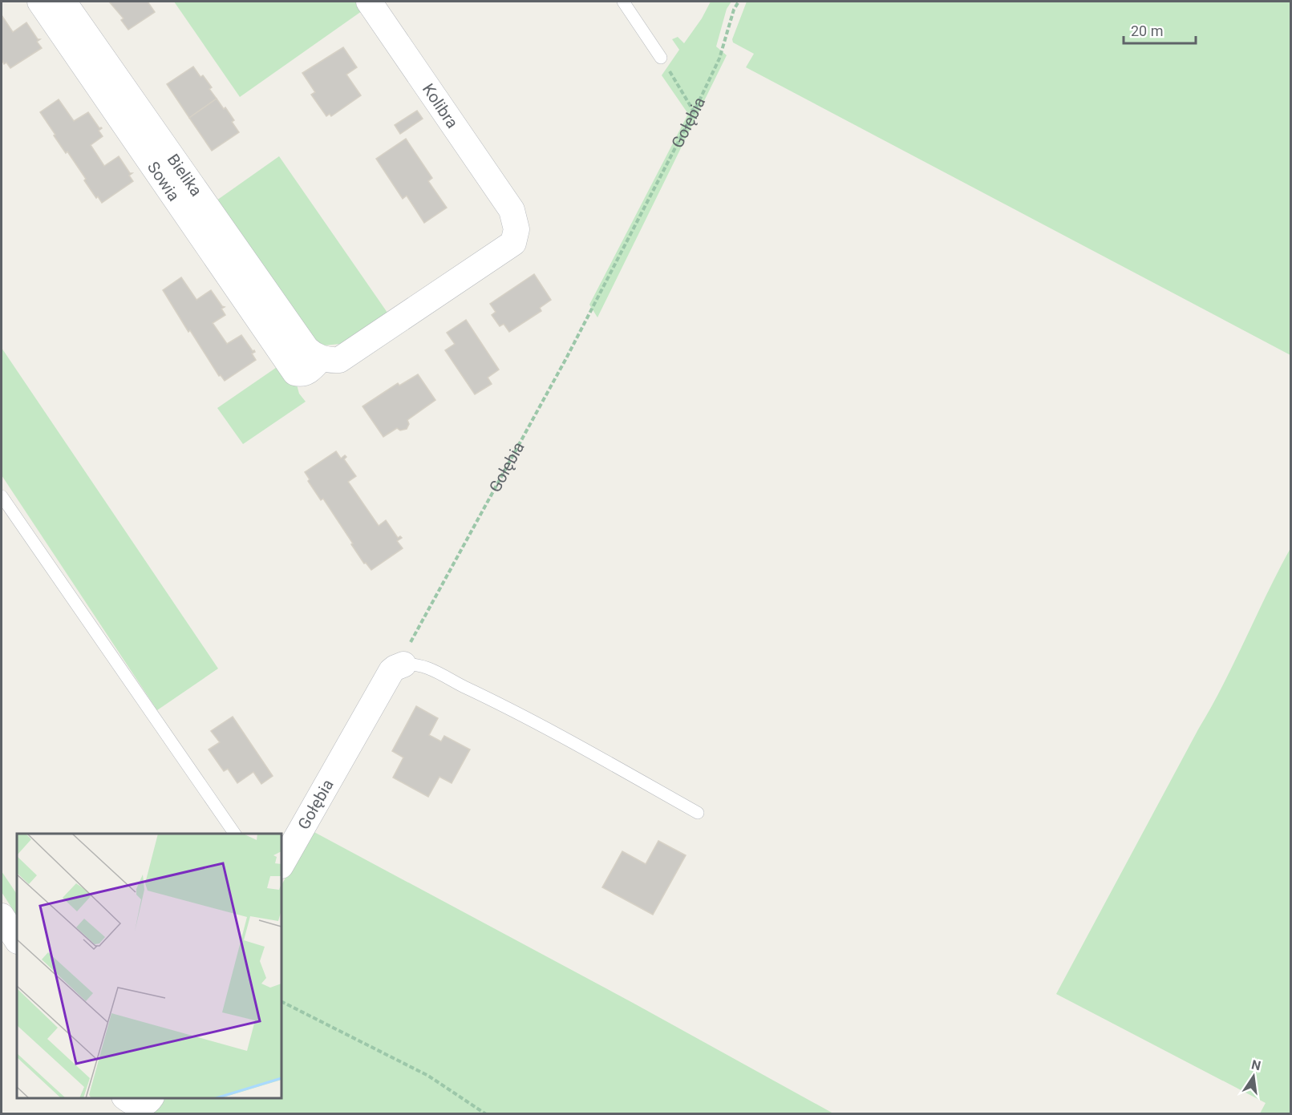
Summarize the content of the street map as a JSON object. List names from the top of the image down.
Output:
{
  "streets": {
    "street": [
      "Kolibra",
      "Gołębia",
      "Bielika",
      "Sowia"
    ]
  },
  "crossings": [
    ["Kolibra", "Bielika"],
    ["Kolibra", "Sowia"],
    ["Bielika", "Sowia"]
  ],
  "scale_bar": "20 m",
  "north": "top"
}
